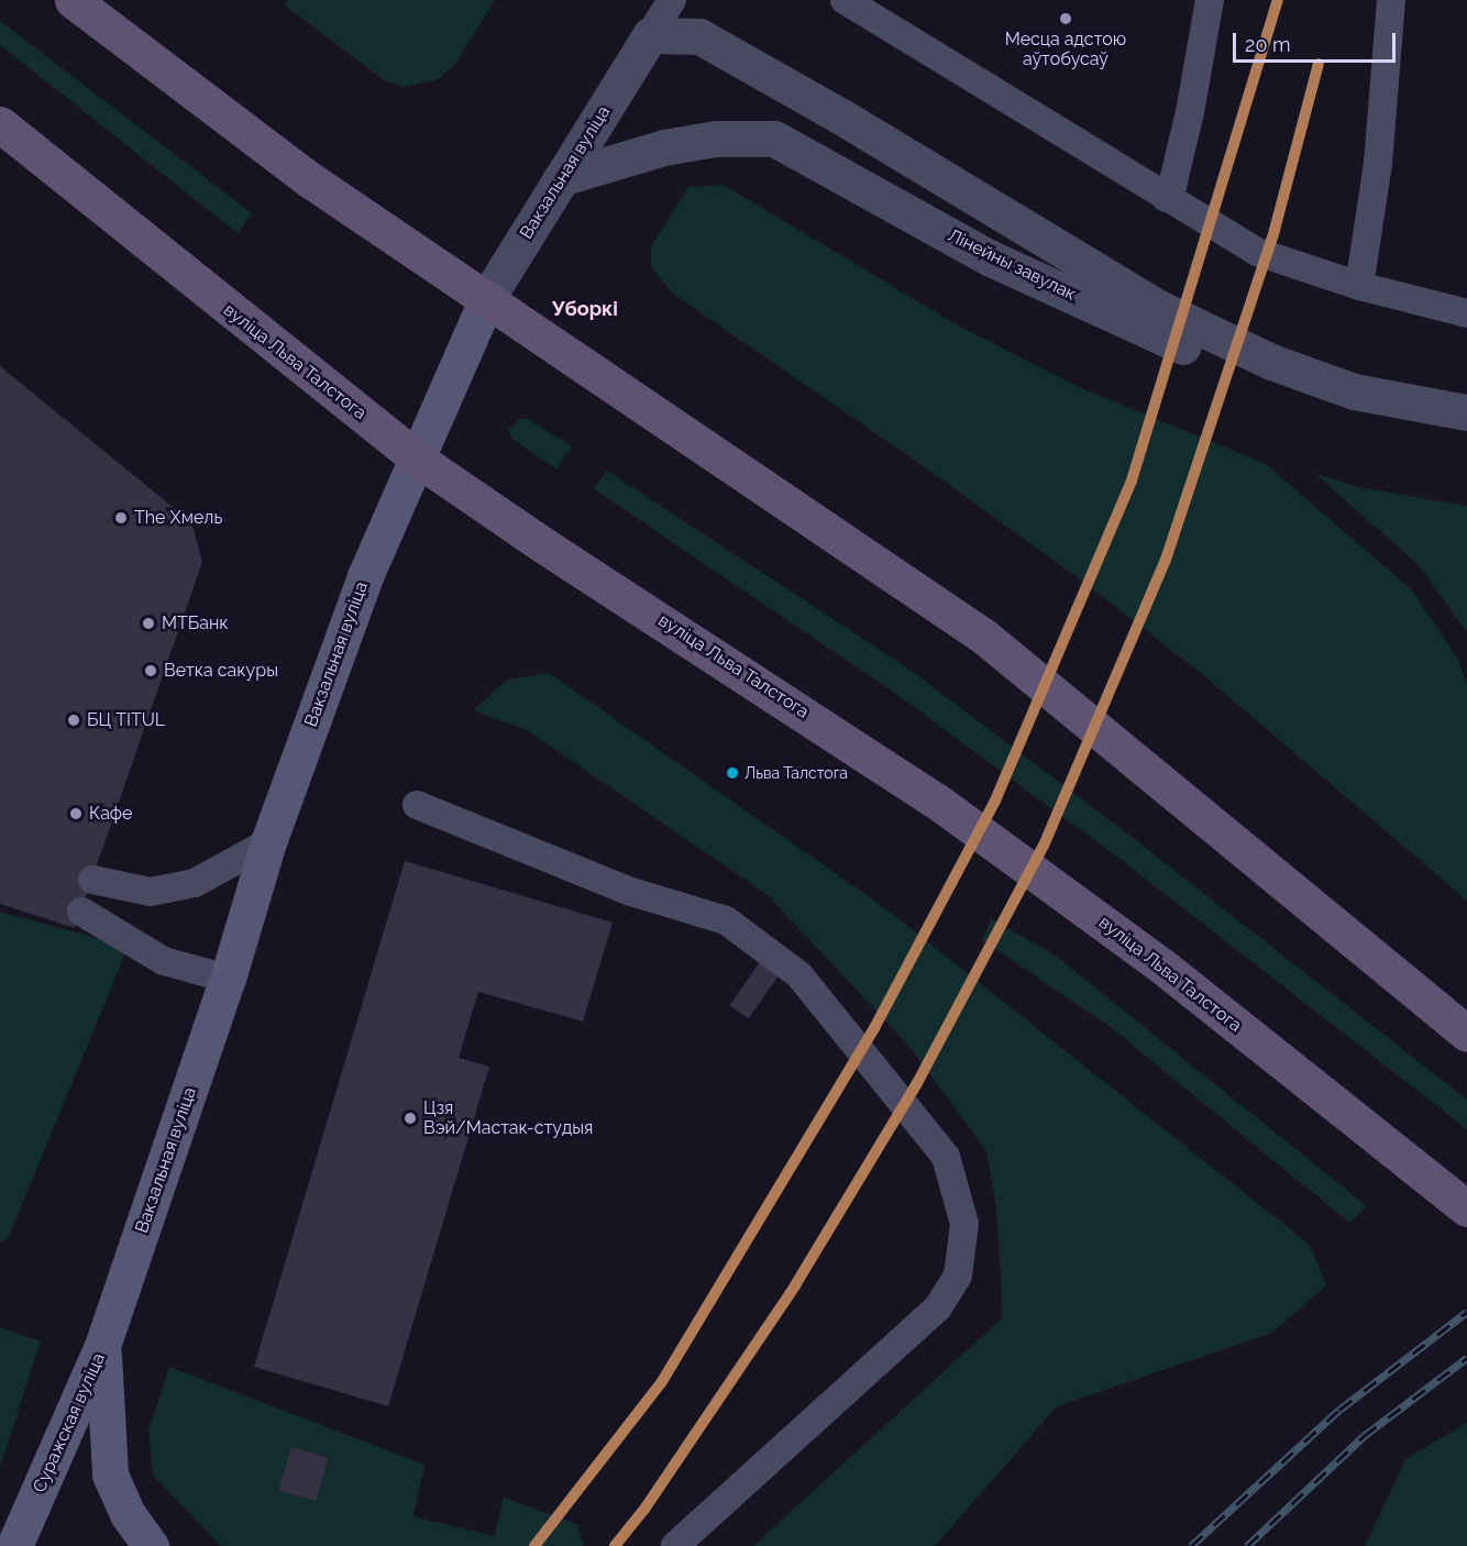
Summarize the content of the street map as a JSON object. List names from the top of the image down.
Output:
{
  "streets": {
    "main road": ["Вакзальная вуліца", "вуліца Льва Талстога", "Суражская вуліца"],
    "street": ["Лінейны завулак"]
  },
  "crossings": [
    ["Вакзальная вуліца", "Лінейны завулак"],
    ["Вакзальная вуліца", "вуліца Льва Талстога"],
    ["Вакзальная вуліца", "Суражская вуліца"]
  ],
  "districts": ["Уборкі"],
  "places": [
    "Месца адстою аўтобусаў",
    "The Хмель",
    "МТБанк",
    "Ветка сакуры",
    "БЦ TITUL",
    "Льва Талстога",
    "Кафе",
    "Цзя Вэй/Мастак-студыя"
  ],
  "scale_bar": "20 m"
}
